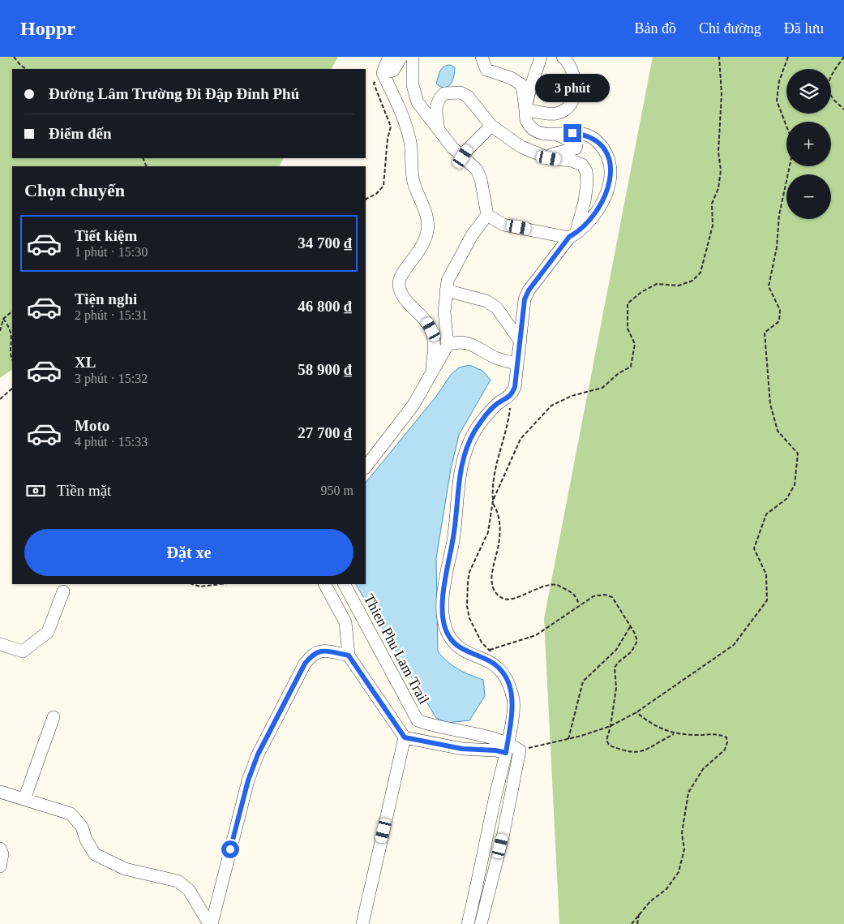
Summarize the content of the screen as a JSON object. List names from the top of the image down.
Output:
{
  "streets": {
    "street": ["Thien Phu Lam Trail"]
  },
  "page": {
    "header": "Hoppr",
    "nav": ["Bản đồ", "Chỉ đường", "Đã lưu"],
    "map_buttons": ["+", "−"],
    "banner": ["Đường Lâm Trường Đi Đập Đỉnh Phú", "Điểm đến"],
    "bubble": "3 phút",
    "heading": "Chọn chuyến",
    "list": [
      {
        "name": "Tiết kiệm",
        "note": "1 phút · 15:30",
        "value": "34 700 ₫"
      },
      {
        "name": "Tiện nghi",
        "note": "2 phút · 15:31",
        "value": "46 800 ₫"
      },
      {
        "name": "XL",
        "note": "3 phút · 15:32",
        "value": "58 900 ₫"
      },
      {
        "name": "Moto",
        "note": "4 phút · 15:33",
        "value": "27 700 ₫"
      }
    ],
    "pay": ["Tiền mặt", "950 m"],
    "buttons": "Đặt xe"
  }
}
